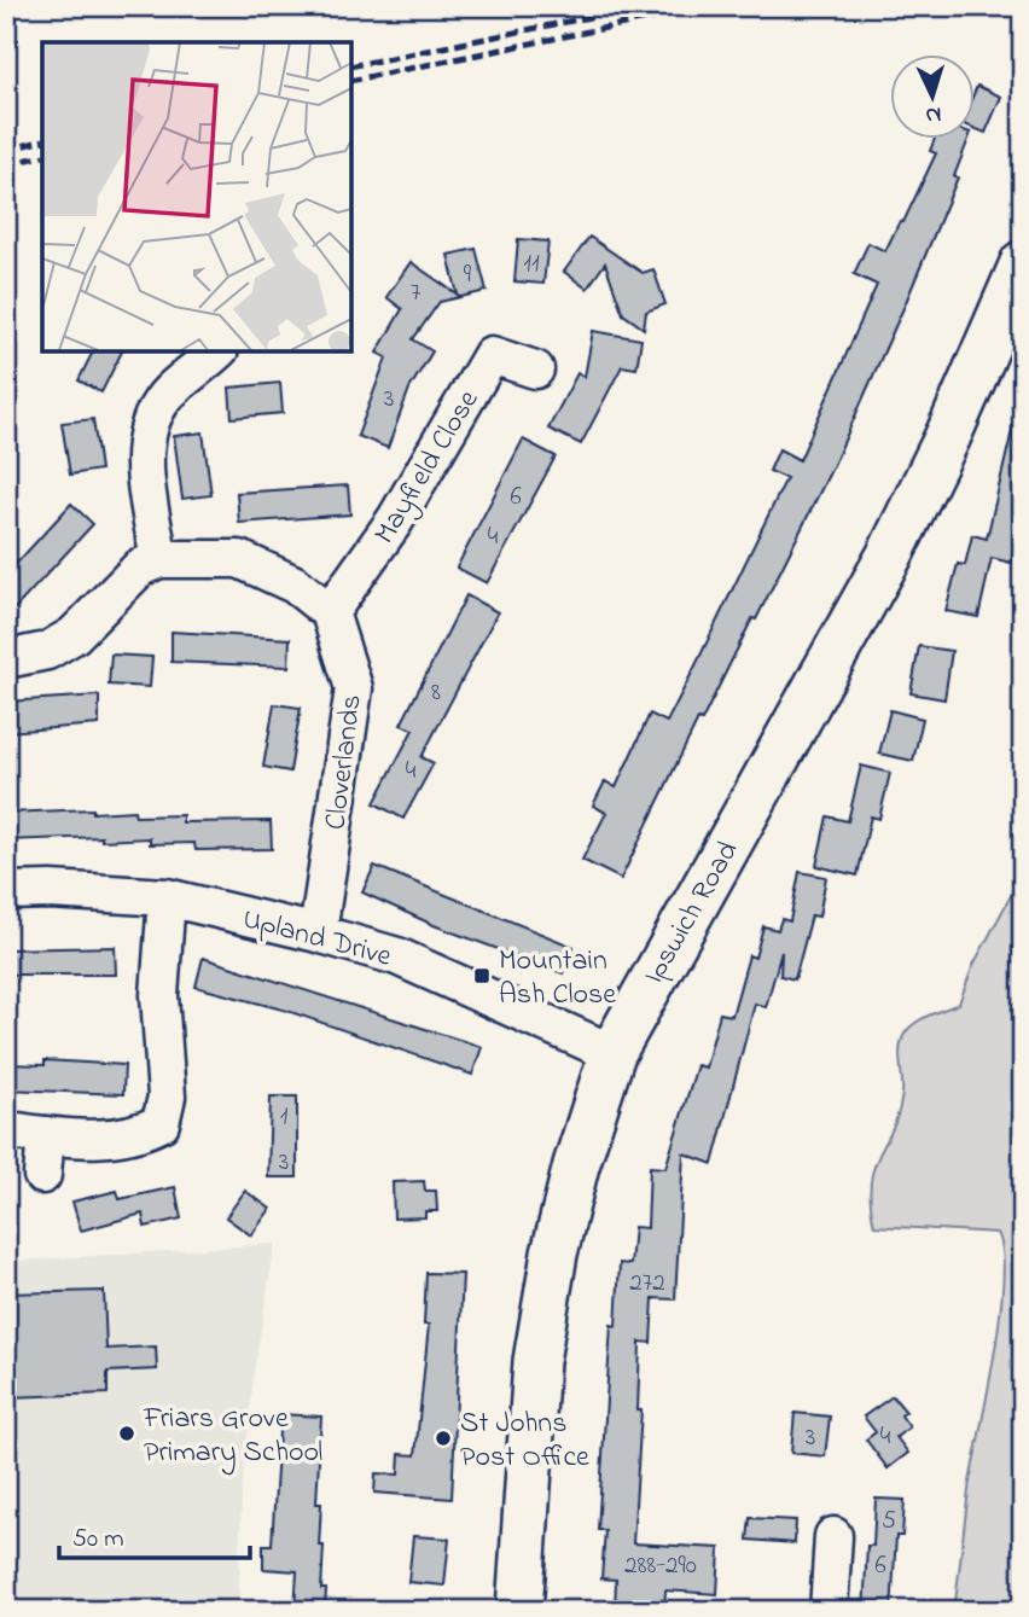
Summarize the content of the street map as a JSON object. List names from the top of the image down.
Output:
{
  "streets": {
    "main road": ["Ipswich Road"],
    "street": ["Mayfield Close", "Cloverlands", "Upland Drive"]
  },
  "crossings": [
    ["Mayfield Close", "Cloverlands"],
    ["Cloverlands", "Upland Drive"],
    ["Ipswich Road", "Upland Drive"]
  ],
  "places": {
    "transit": ["Mountain Ash Close"],
    "other": ["Friars Grove Primary School", "St Johns Post Office"]
  },
  "house_numbers": [
    "11",
    "9",
    "7",
    "3",
    "6",
    "4",
    "8",
    "4",
    "1",
    "3",
    "272",
    "4",
    "3",
    "5",
    "288-290",
    "6"
  ],
  "scale_bar": "50 m",
  "north": "bottom"
}
